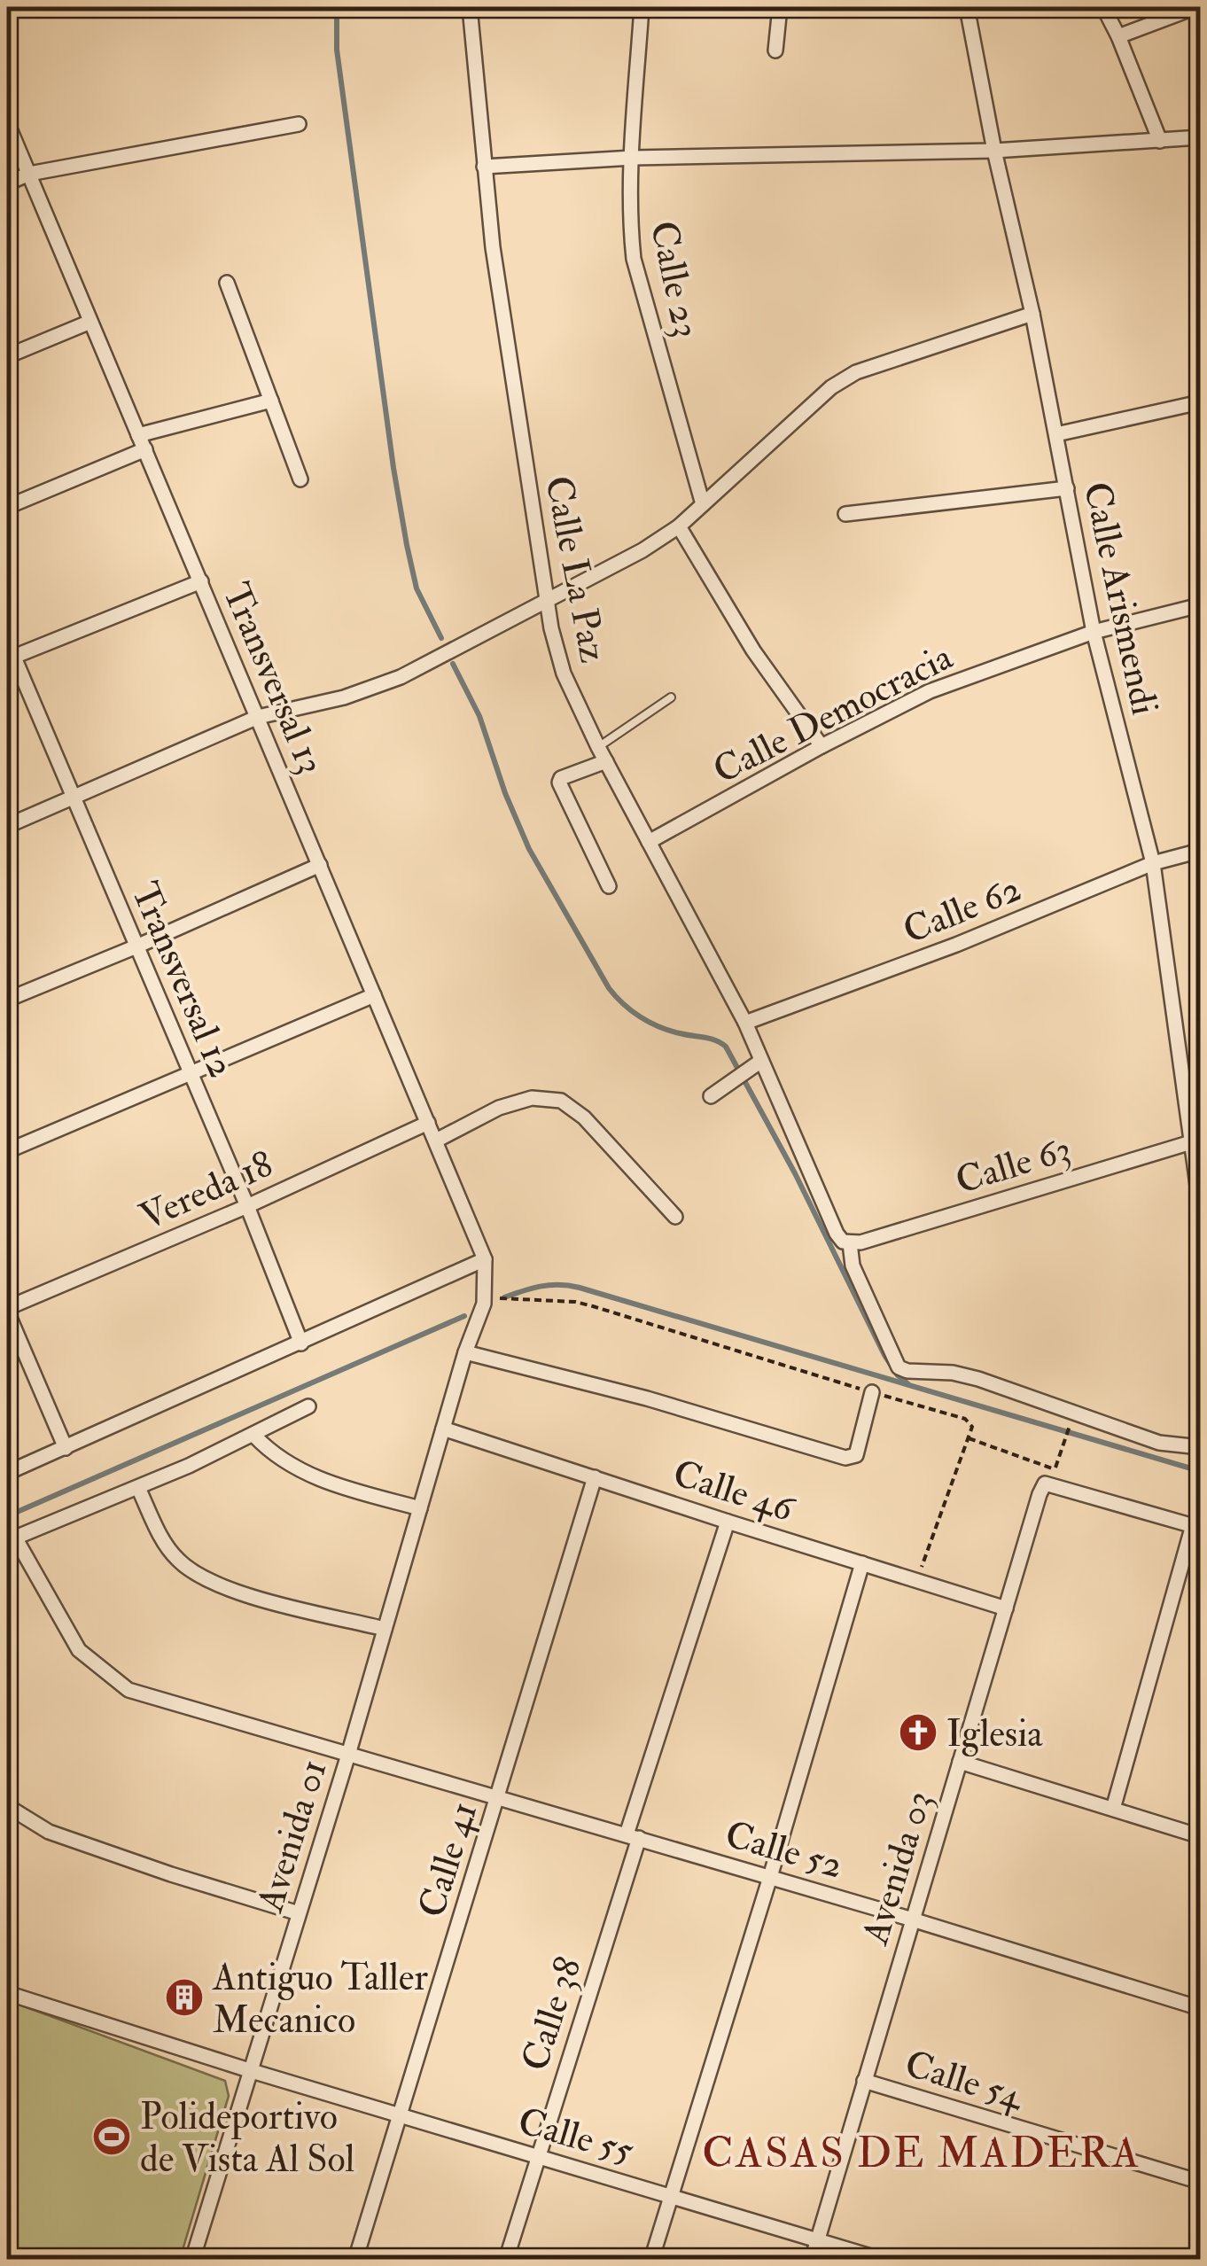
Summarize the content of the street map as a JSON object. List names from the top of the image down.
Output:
{
  "streets": {
    "street": [
      "Calle 23",
      "Calle La Paz",
      "Calle Arismendi",
      "Transversal 13",
      "Calle Democracia",
      "Calle 62",
      "Transversal 12",
      "Calle 63",
      "Vereda 18",
      "Calle 46",
      "Avenida 01",
      "Calle 52",
      "Calle 41",
      "Avenida 03",
      "Calle 38",
      "Calle 54",
      "Calle 55"
    ]
  },
  "crossings": [
    ["Calle La Paz", "Calle Democracia"],
    ["Calle La Paz", "Calle 62"],
    ["Calle La Paz", "Calle 63"],
    ["Calle Arismendi", "Calle Democracia"],
    ["Calle Arismendi", "Calle 62"],
    ["Calle Arismendi", "Calle 63"],
    ["Transversal 13", "Vereda 18"],
    ["Transversal 13", "Avenida 01"],
    ["Transversal 12", "Vereda 18"],
    ["Calle 46", "Avenida 01"],
    ["Calle 46", "Calle 41"],
    ["Calle 46", "Avenida 03"],
    ["Calle 46", "Calle 38"],
    ["Avenida 01", "Calle 52"],
    ["Avenida 01", "Calle 55"],
    ["Calle 52", "Calle 41"],
    ["Calle 52", "Avenida 03"],
    ["Calle 52", "Calle 38"],
    ["Calle 41", "Calle 55"],
    ["Avenida 03", "Calle 54"],
    ["Avenida 03", "Calle 55"],
    ["Calle 38", "Calle 55"]
  ],
  "districts": ["CASAS DE MADERA"],
  "places": {
    "church": ["Iglesia"],
    "building": ["Antiguo Taller Mecanico"],
    "sports": ["Polideportivo de Vista Al Sol"]
  }
}
